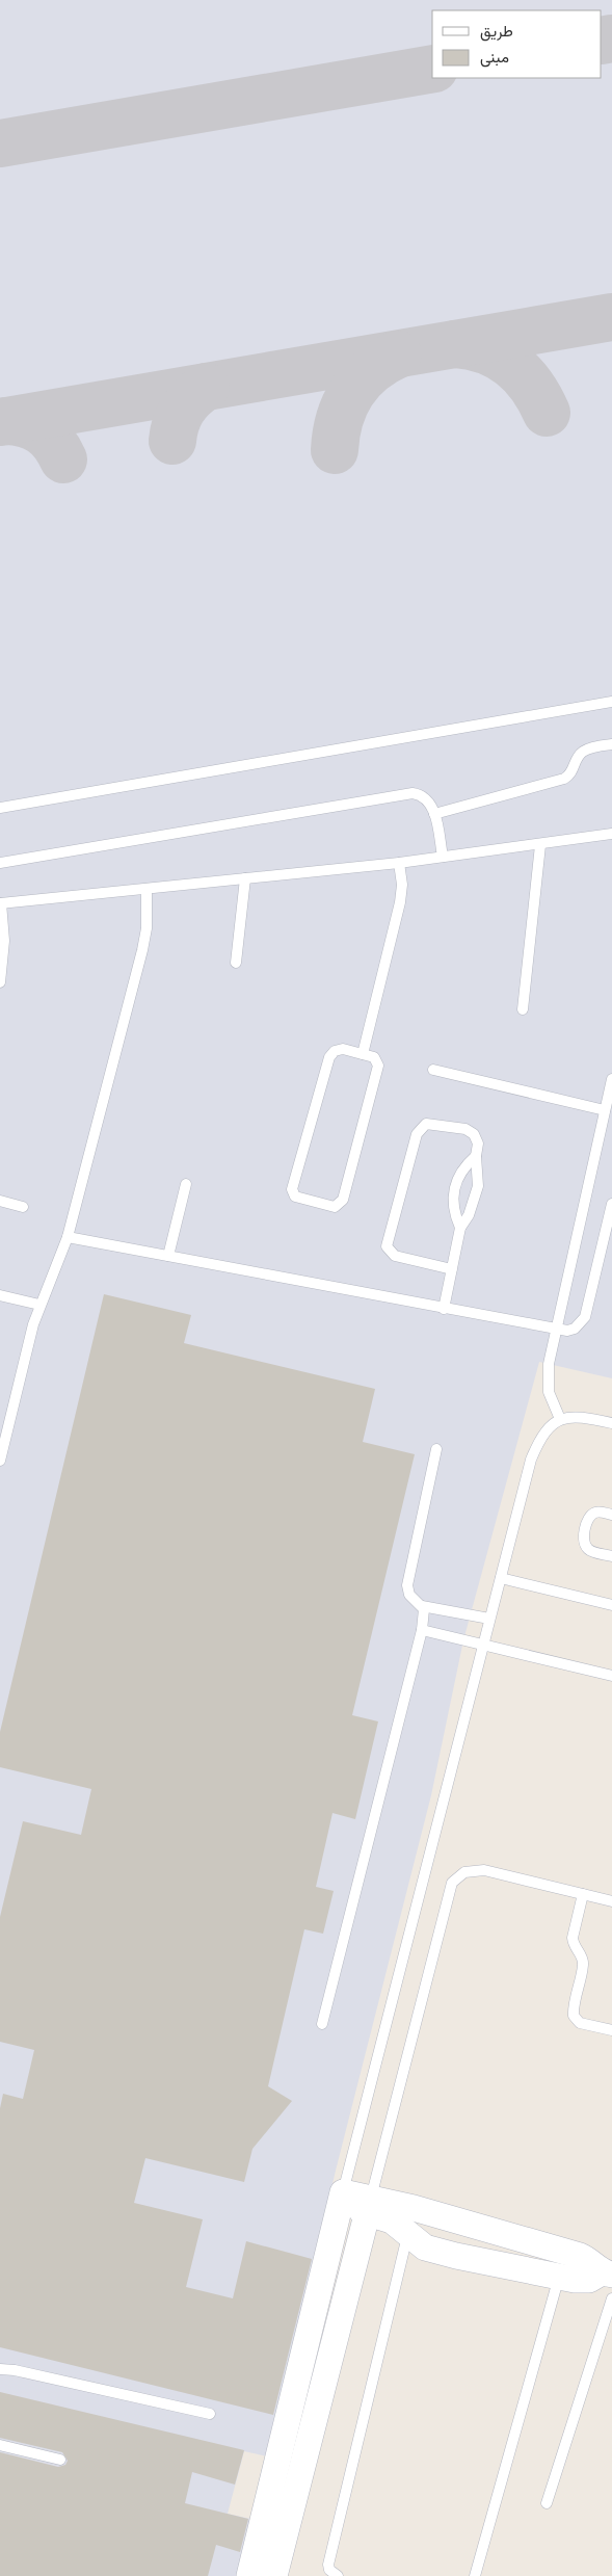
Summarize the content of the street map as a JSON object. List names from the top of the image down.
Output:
{
  "legend": ["طريق", "مبنى"]
}
